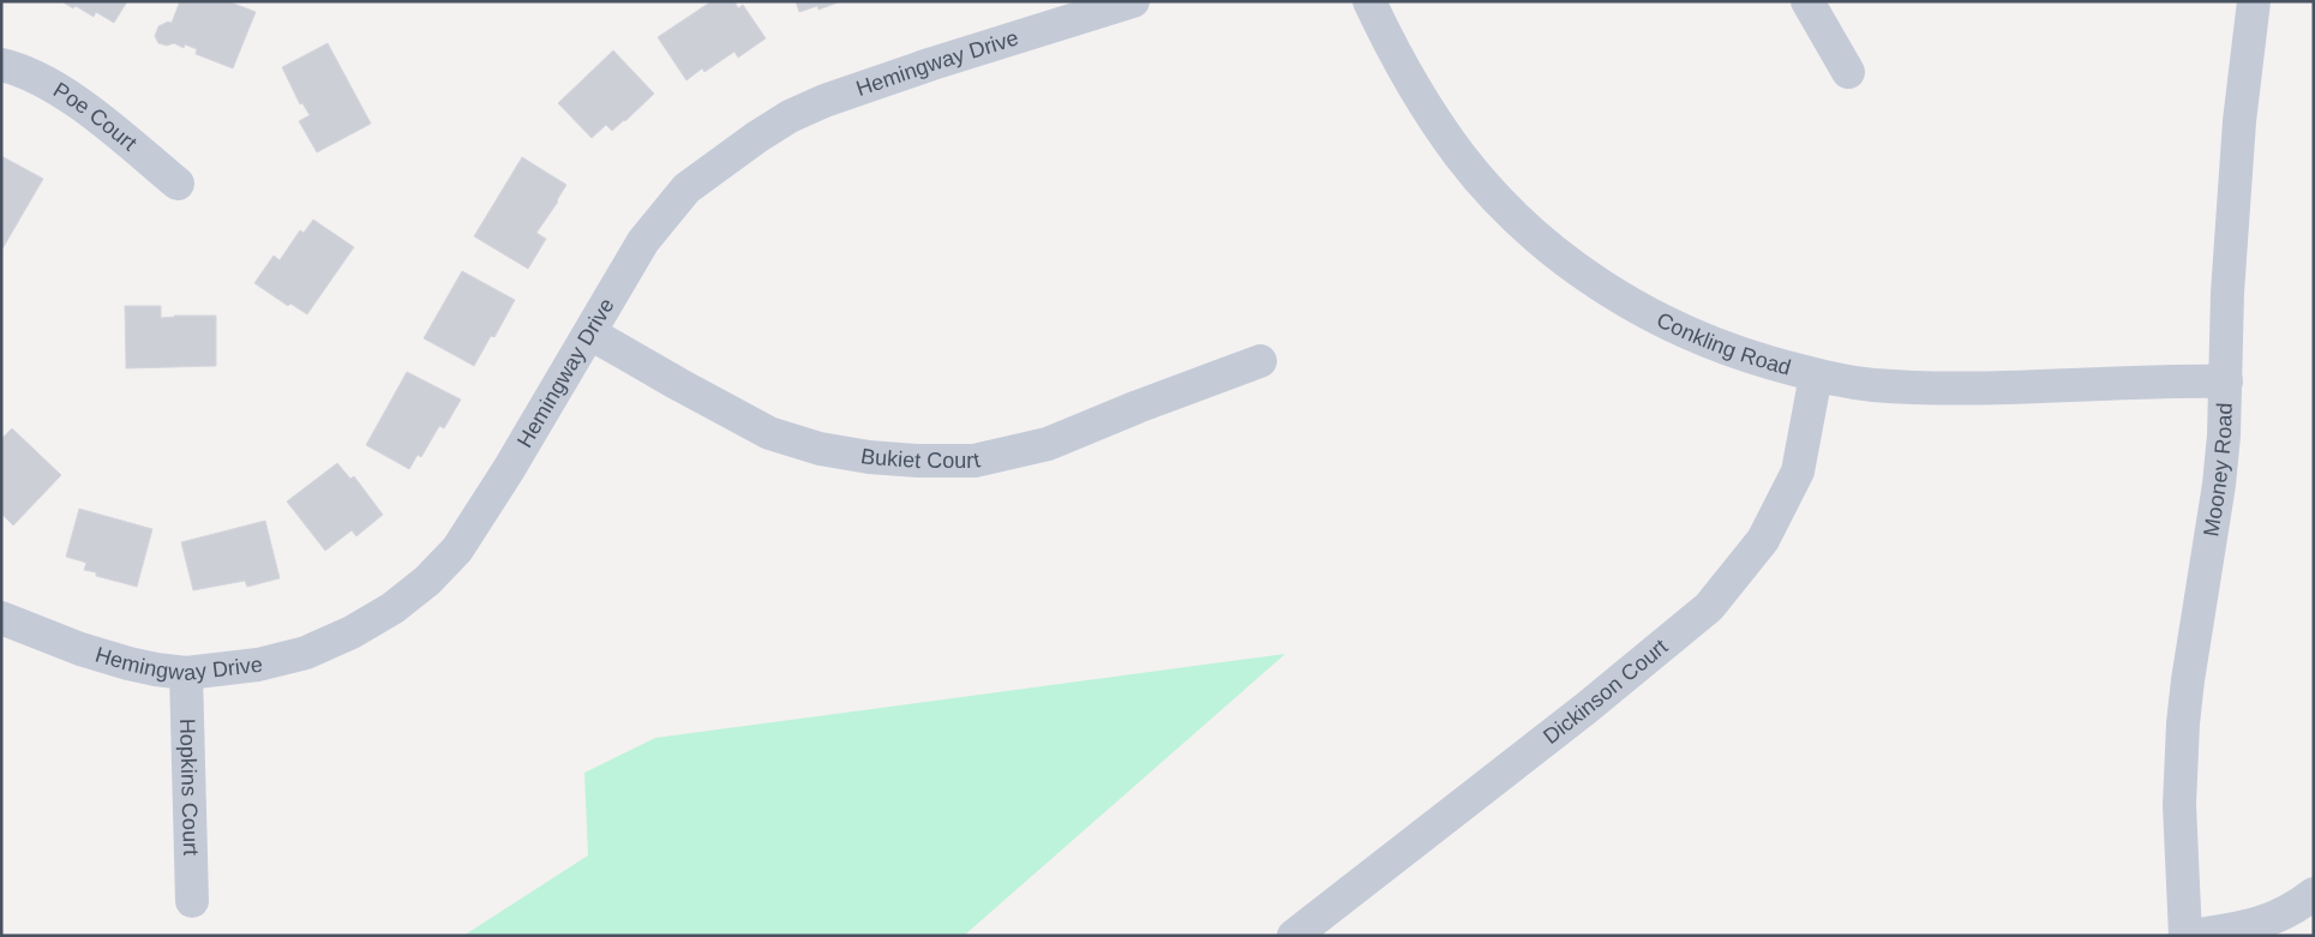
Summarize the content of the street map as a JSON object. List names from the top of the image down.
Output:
{
  "streets": {
    "street": [
      "Hemingway Drive",
      "Poe Court",
      "Conkling Road",
      "Bukiet Court",
      "Mooney Road",
      "Dickinson Court",
      "Hopkins Court"
    ]
  },
  "crossings": [
    ["Hemingway Drive", "Bukiet Court"],
    ["Hemingway Drive", "Hopkins Court"],
    ["Conkling Road", "Mooney Road"],
    ["Conkling Road", "Dickinson Court"]
  ]
}
